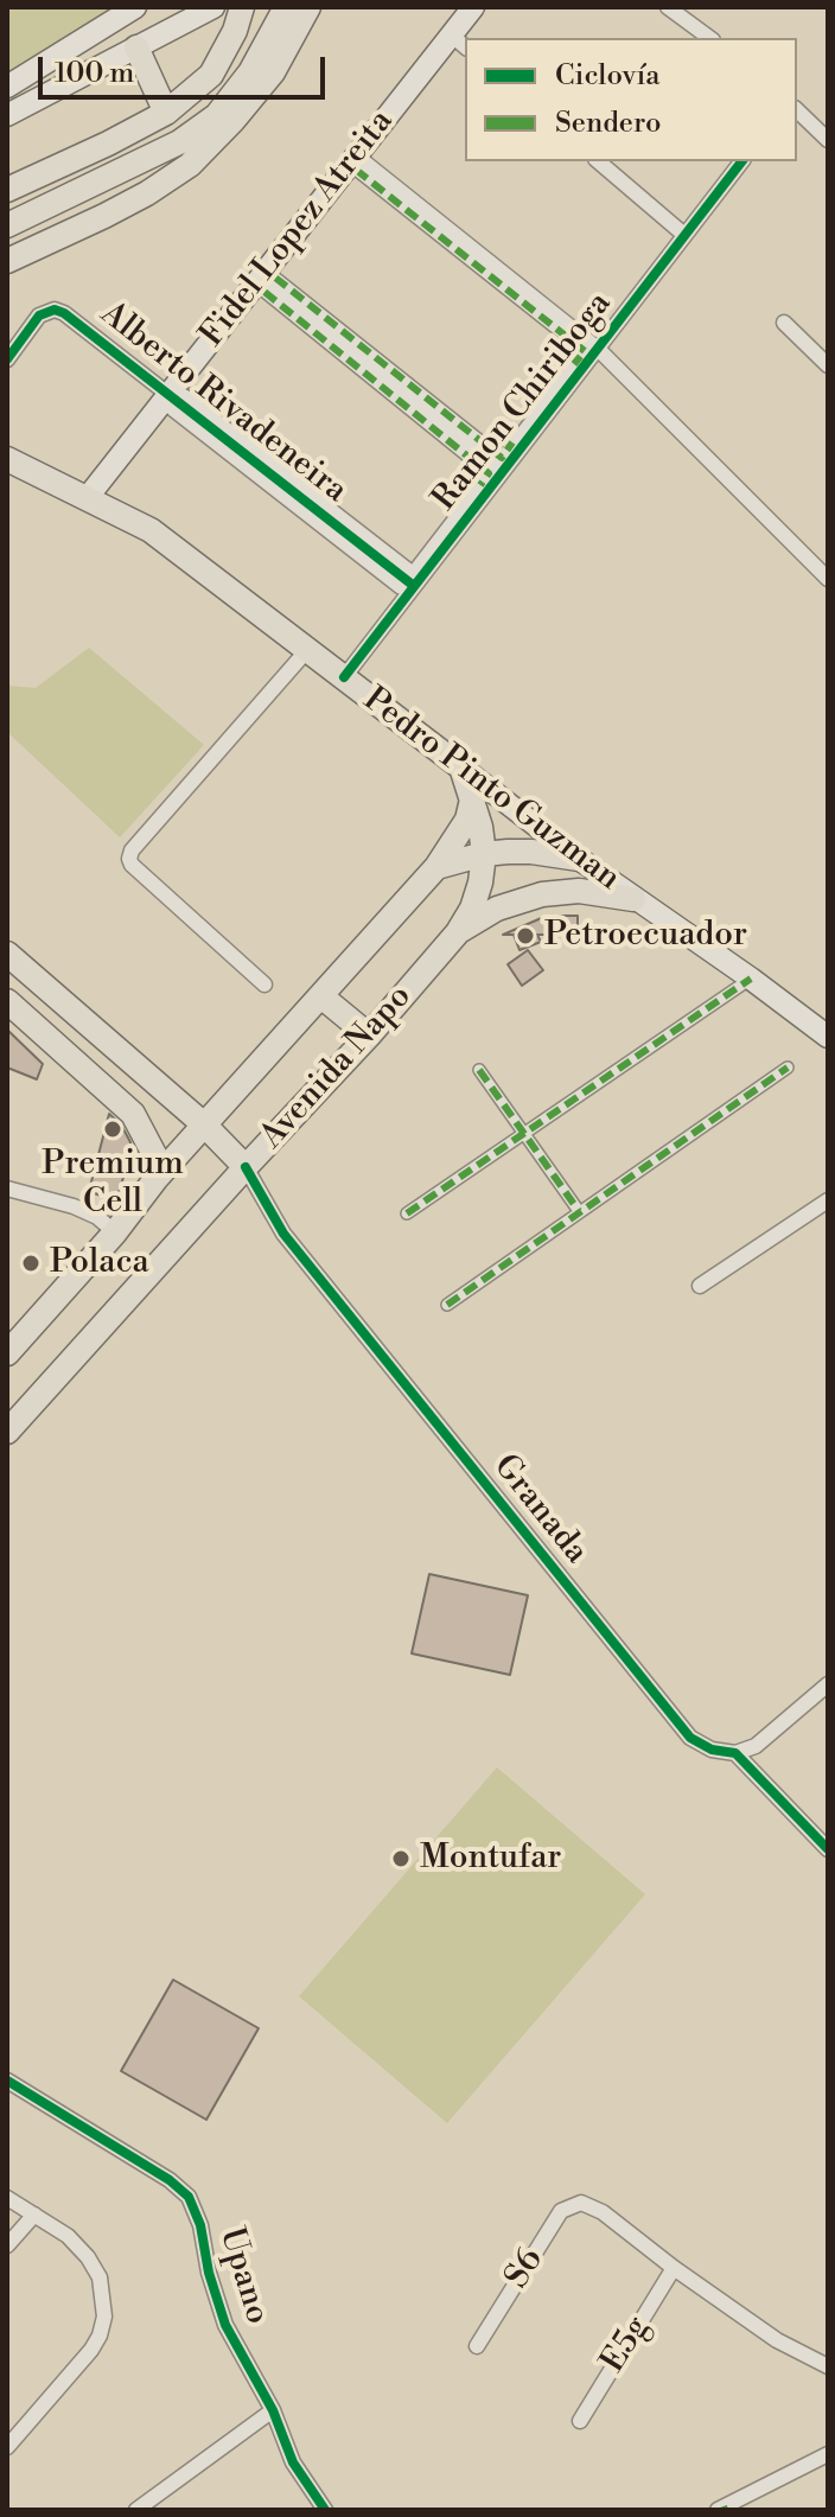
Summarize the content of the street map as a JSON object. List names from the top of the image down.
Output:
{
  "streets": {
    "main road": ["Fidel Lopez Atreita", "Pedro Pinto Guzman", "Avenida Napo"],
    "street": [
      "Ramon Chiriboga",
      "Alberto Rivadeneira",
      "Granada",
      "S6",
      "Upano",
      "E5g"
    ]
  },
  "crossings": [
    ["Fidel Lopez Atreita", "Alberto Rivadeneira"],
    ["Fidel Lopez Atreita", "Pedro Pinto Guzman"],
    ["Ramon Chiriboga", "Alberto Rivadeneira"],
    ["Ramon Chiriboga", "Pedro Pinto Guzman"],
    ["Pedro Pinto Guzman", "Avenida Napo"],
    ["Avenida Napo", "Granada"],
    ["S6", "E5g"]
  ],
  "places": [
    "Petroecuador",
    "Premium Cell",
    "Polaca",
    "Montufar"
  ],
  "legend": ["Ciclovía", "Sendero"],
  "scale_bar": "100 m"
}
